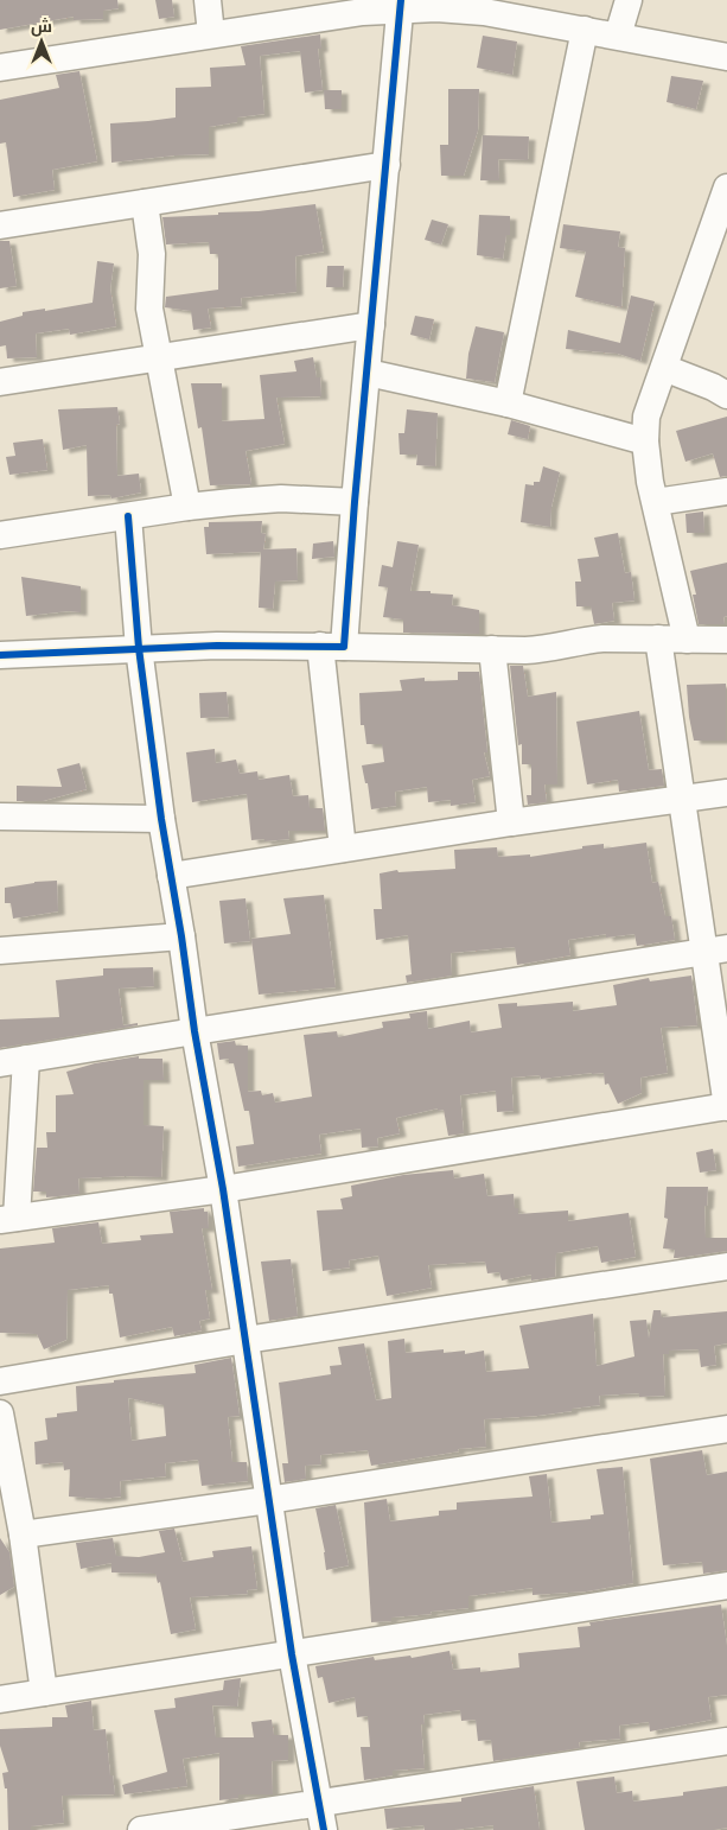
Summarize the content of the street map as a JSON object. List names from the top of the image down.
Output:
{
  "north": "top"
}
